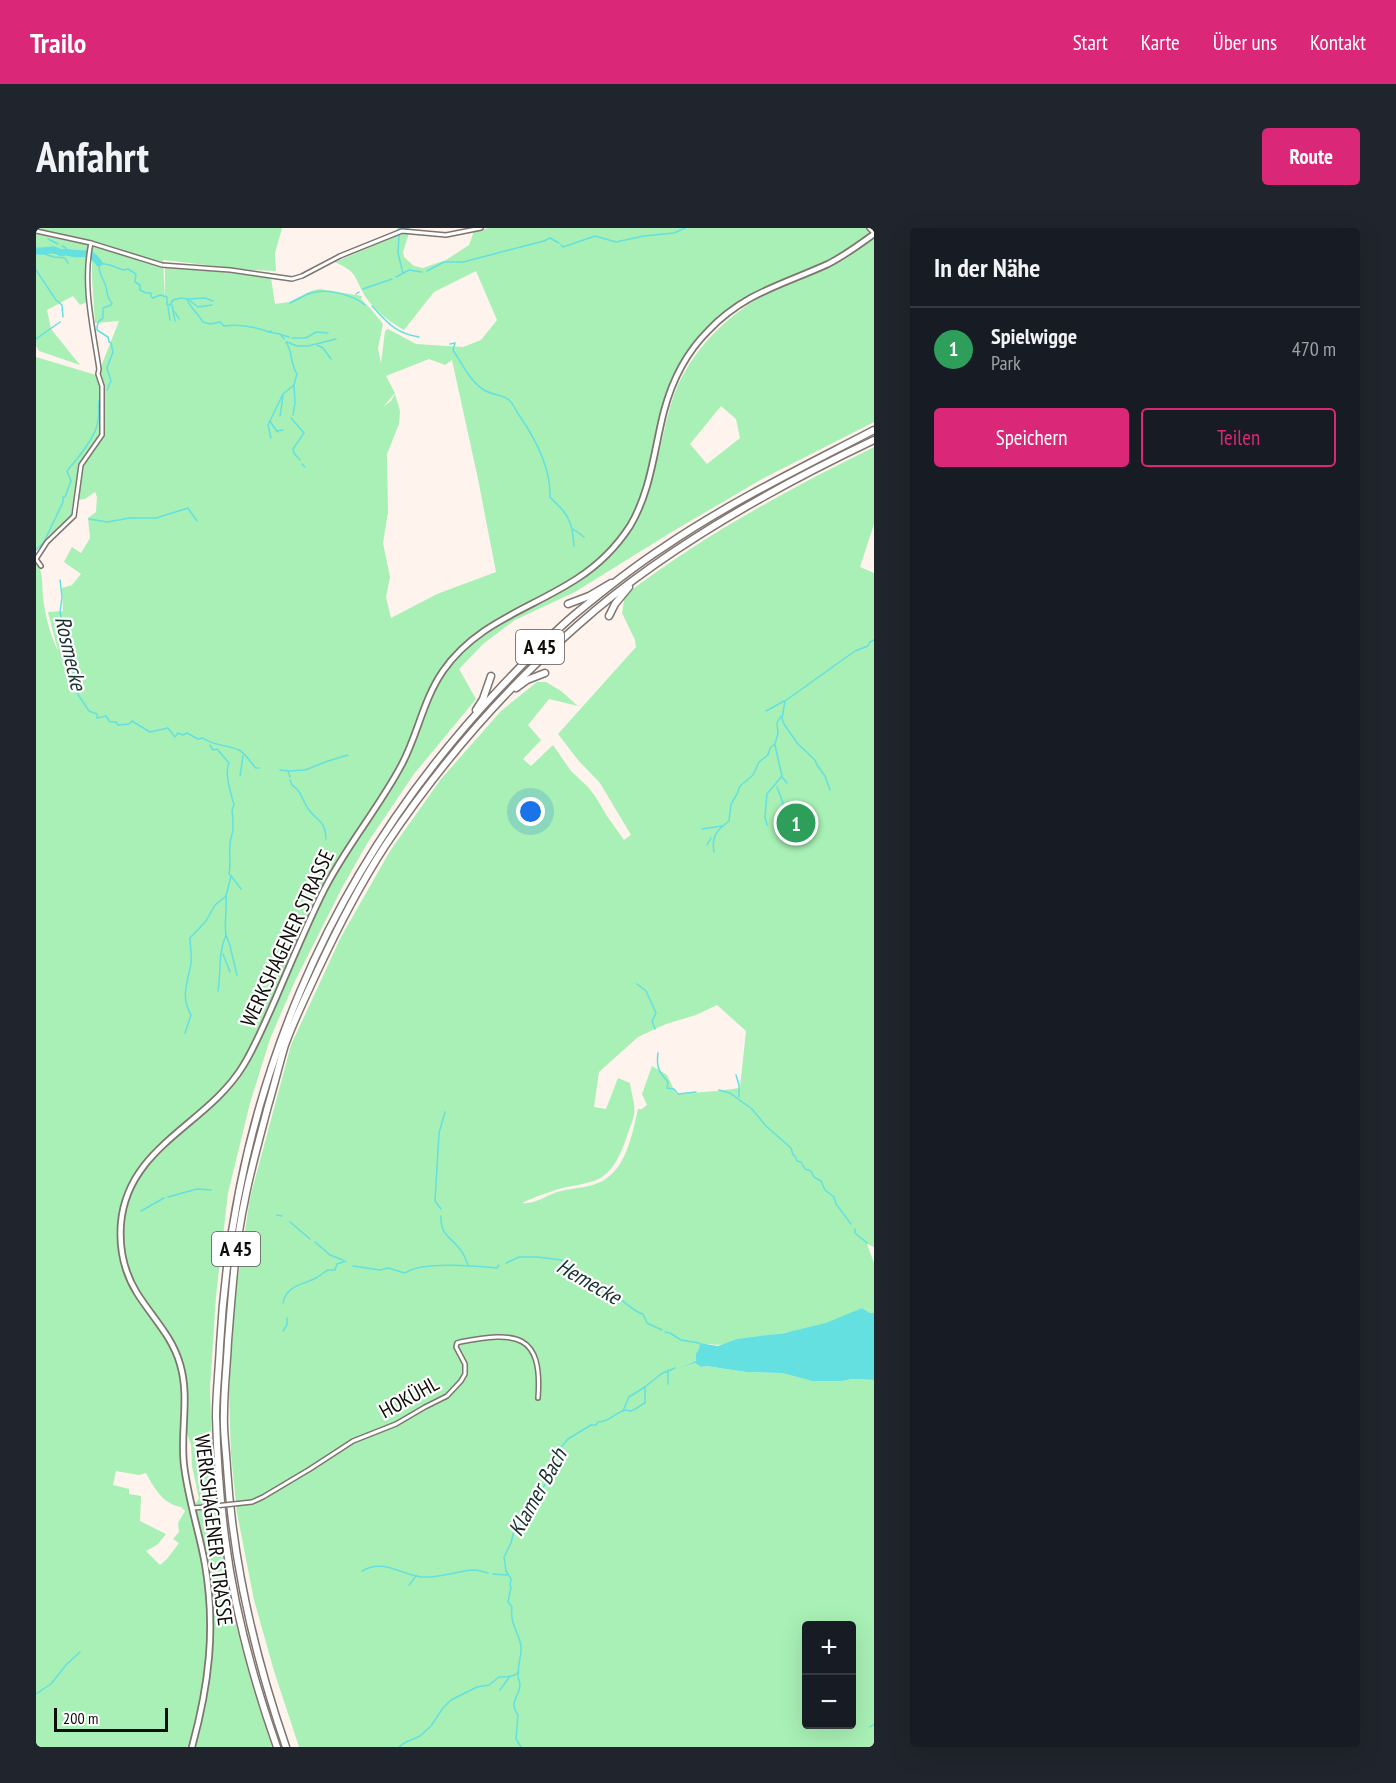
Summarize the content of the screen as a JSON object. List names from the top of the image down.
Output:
{
  "streets": {
    "highway": ["A 45"],
    "main road": ["WERKSHAGENER STRASSE"],
    "street": ["HOKÜHL"]
  },
  "crossings": [
    ["WERKSHAGENER STRASSE", "HOKÜHL"]
  ],
  "water": ["Rosmecke", "Hemecke", "Klamer Bach"],
  "scale_bar": "200 m",
  "page": {
    "header": "Trailo",
    "nav": [
      "Start",
      "Karte",
      "Über uns",
      "Kontakt"
    ],
    "buttons": [
      "Route",
      ["Speichern", "Teilen"]
    ],
    "title": "Anfahrt",
    "heading": "In der Nähe",
    "list": [
      {
        "mark": "1",
        "name": "Spielwigge",
        "note": "Park",
        "value": "470 m"
      }
    ],
    "pins": "1",
    "map_buttons": ["+", "−"],
    "scale": "200 m"
  }
}
